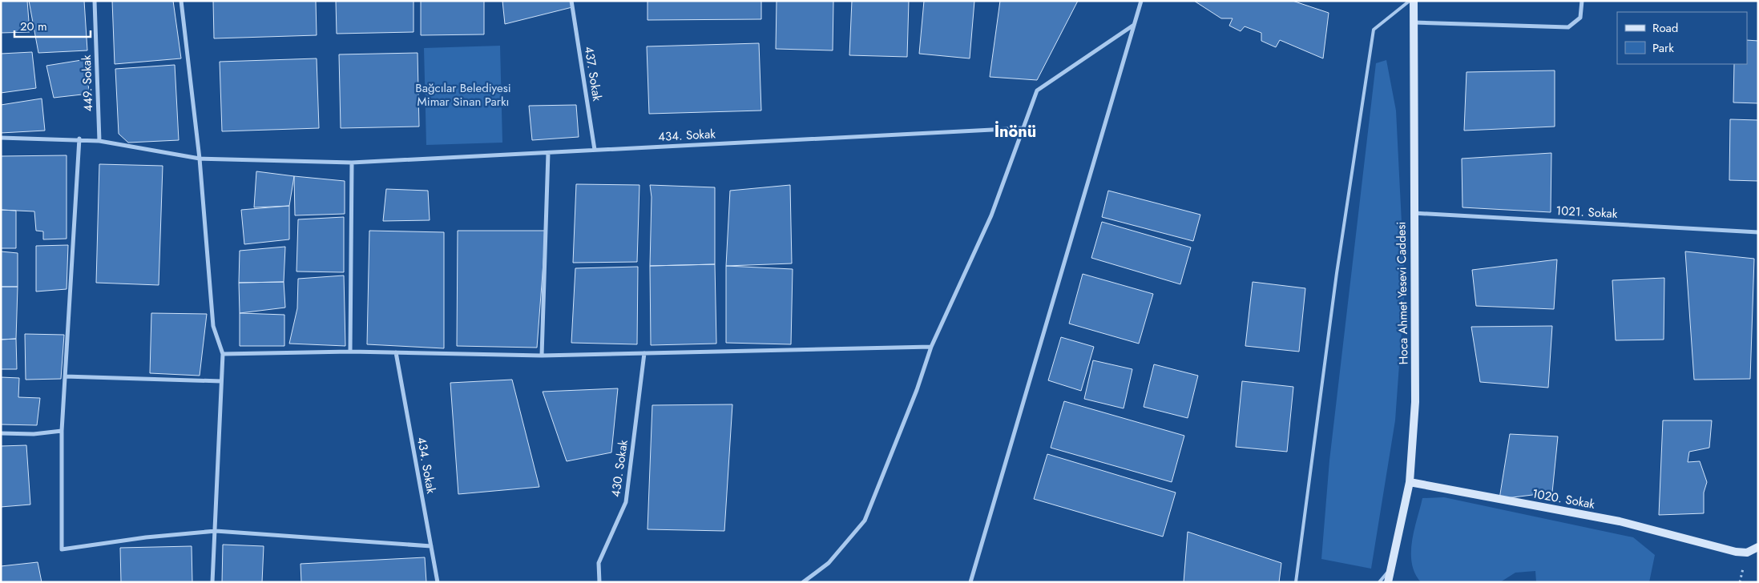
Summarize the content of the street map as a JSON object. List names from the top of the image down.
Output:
{
  "streets": {
    "main road": ["Hoca Ahmet Yesevi Caddesi", "1020. Sokak"],
    "street": [
      "437. Sokak",
      "449. Sokak",
      "434. Sokak",
      "1021. Sokak",
      "430. Sokak"
    ]
  },
  "crossings": [
    ["437. Sokak", "434. Sokak"],
    ["449. Sokak", "434. Sokak"],
    ["1021. Sokak", "Hoca Ahmet Yesevi Caddesi"],
    ["Hoca Ahmet Yesevi Caddesi", "1020. Sokak"]
  ],
  "districts": ["İnönü"],
  "parks": ["Bağcılar Belediyesi Mimar Sinan Parkı"],
  "legend": ["Road", "Park"],
  "scale_bar": "20 m"
}
